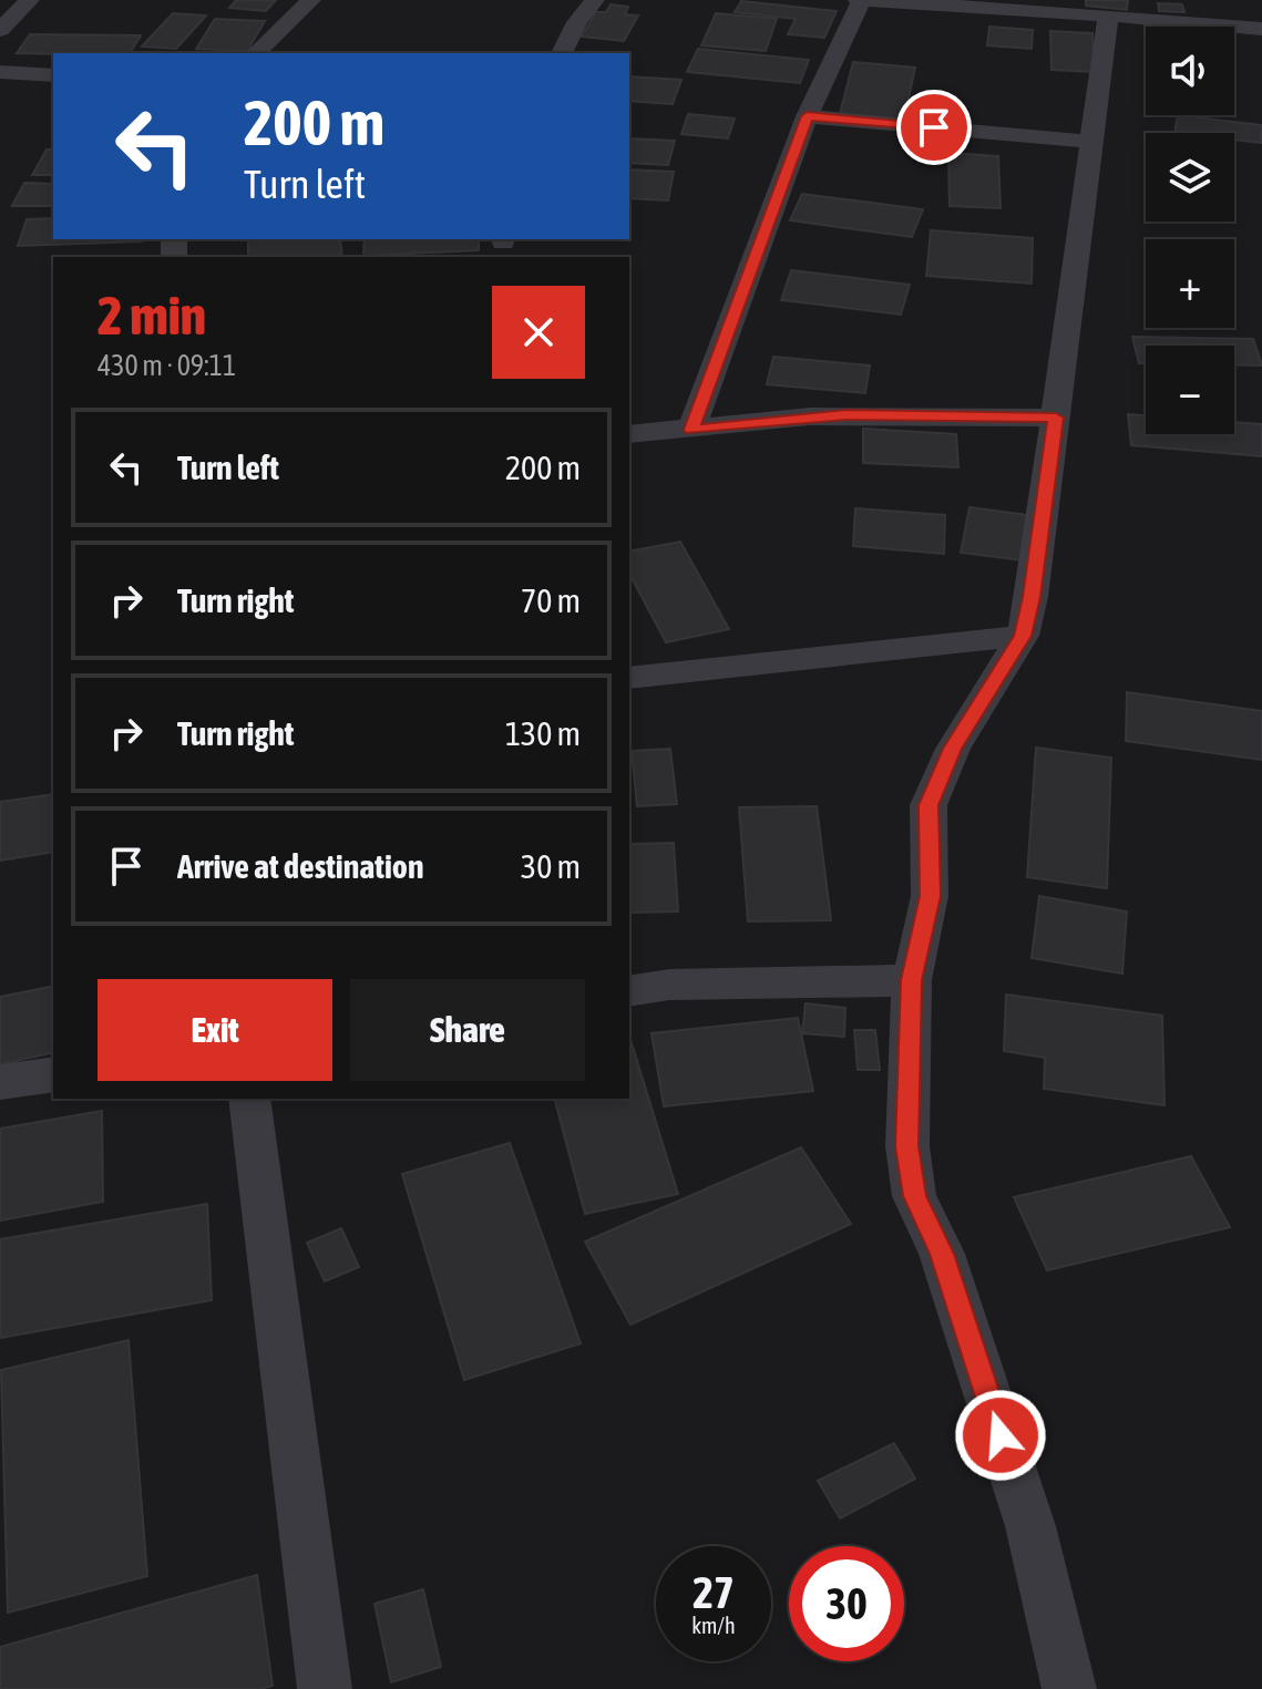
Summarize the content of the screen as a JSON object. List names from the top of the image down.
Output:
{
  "page": {
    "map_buttons": ["+", "−"],
    "turn": ["200 m", "Turn left"],
    "heading": ["2 min", "430 m · 09:11"],
    "list": [
      {
        "name": "Turn left",
        "value": "200 m"
      },
      {
        "name": "Turn right",
        "value": "70 m"
      },
      {
        "name": "Turn right",
        "value": "130 m"
      },
      {
        "name": "Arrive at destination",
        "value": "30 m"
      }
    ],
    "buttons": ["Exit", "Share"],
    "speed": "27 km/h",
    "limit": "30"
  }
}
